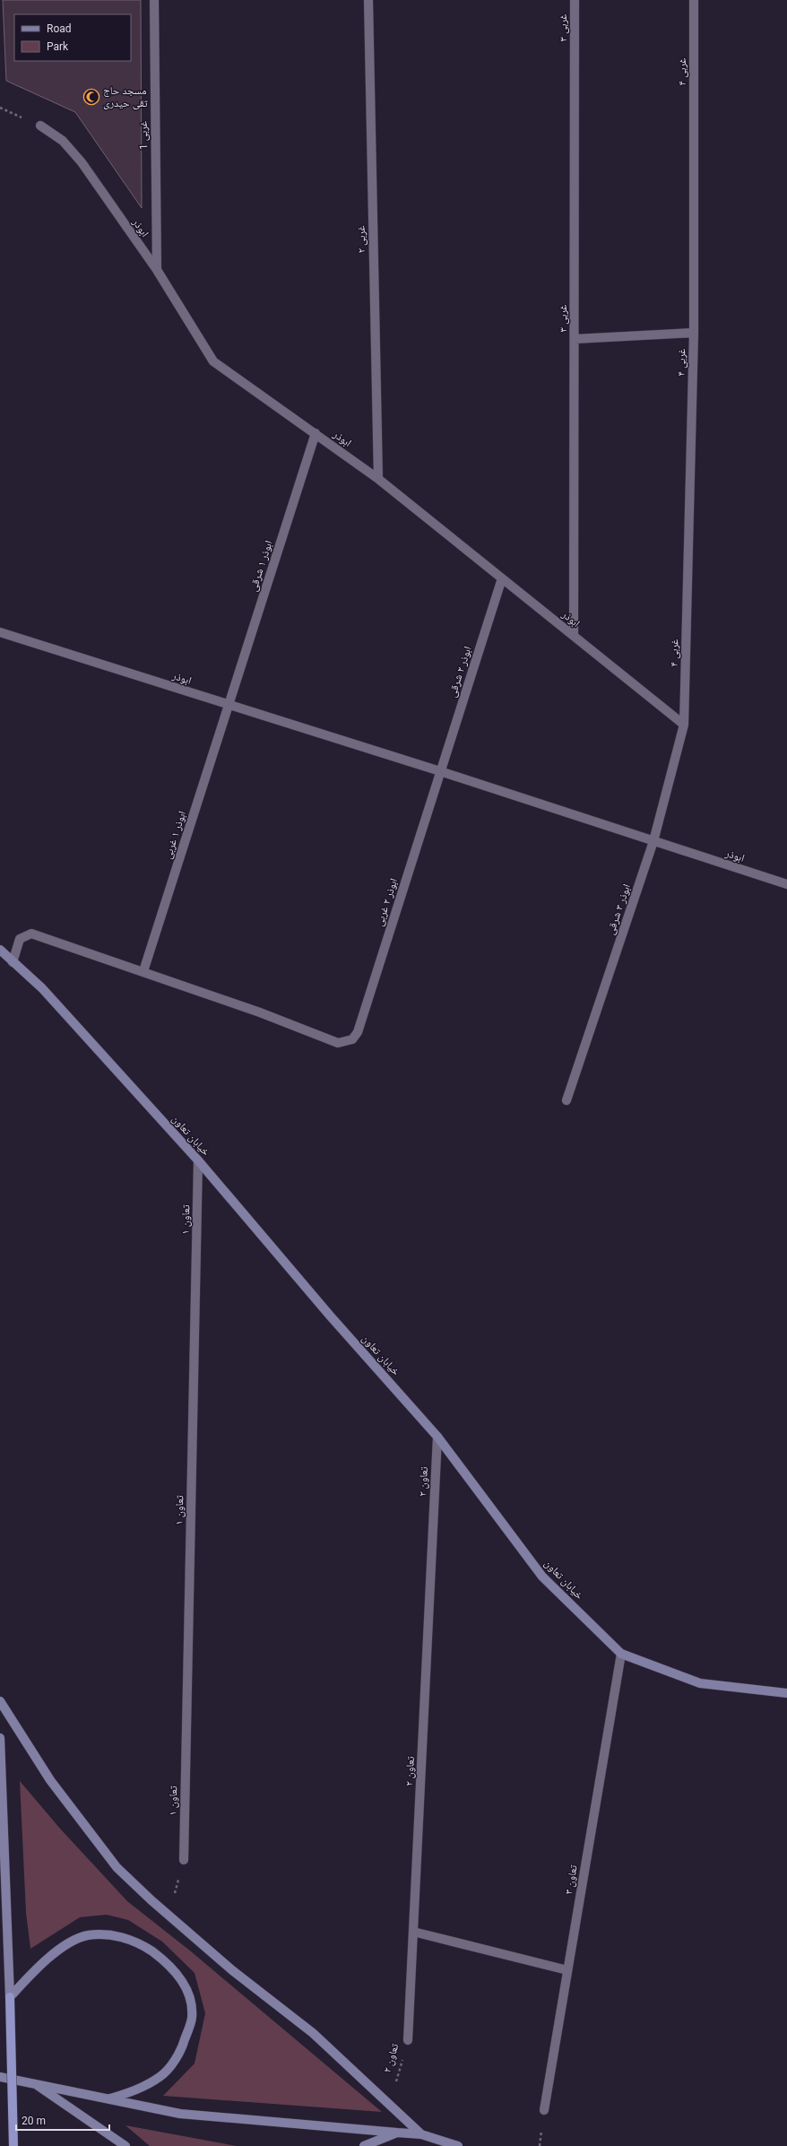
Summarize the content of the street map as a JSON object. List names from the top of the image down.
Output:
{
  "streets": {
    "main road": ["خیابان تعاون"],
    "street": [
      "غربی ۳",
      "غربی ۴",
      "غربی 1",
      "ابوذر",
      "غربی ۲",
      "ابوذر ۱ شرقی",
      "ابوذر ۲ شرقی",
      "ابوذر ۱ غربی",
      "ابوذر ۲ غربی",
      "ابوذر ۳ شرقی",
      "تعاون ۱",
      "تعاون ۲",
      "تعاون ۳"
    ]
  },
  "crossings": [
    ["غربی ۳", "ابوذر"],
    ["غربی ۴", "ابوذر"],
    ["غربی ۴", "ابوذر ۳ شرقی"],
    ["غربی 1", "ابوذر"],
    ["ابوذر", "غربی ۲"],
    ["ابوذر", "ابوذر ۱ شرقی"],
    ["ابوذر", "ابوذر ۲ شرقی"],
    ["ابوذر", "ابوذر ۱ غربی"],
    ["ابوذر", "ابوذر ۲ غربی"],
    ["ابوذر", "ابوذر ۳ شرقی"],
    ["ابوذر ۱ شرقی", "ابوذر ۱ غربی"],
    ["ابوذر ۲ شرقی", "ابوذر ۲ غربی"],
    ["ابوذر ۱ غربی", "ابوذر ۲ غربی"],
    ["خیابان تعاون", "تعاون ۱"],
    ["خیابان تعاون", "تعاون ۲"],
    ["خیابان تعاون", "تعاون ۳"]
  ],
  "places": {
    "mosque": ["مسجد حاج تقی حیدری"]
  },
  "legend": ["Road", "Park"],
  "scale_bar": "20 m"
}
